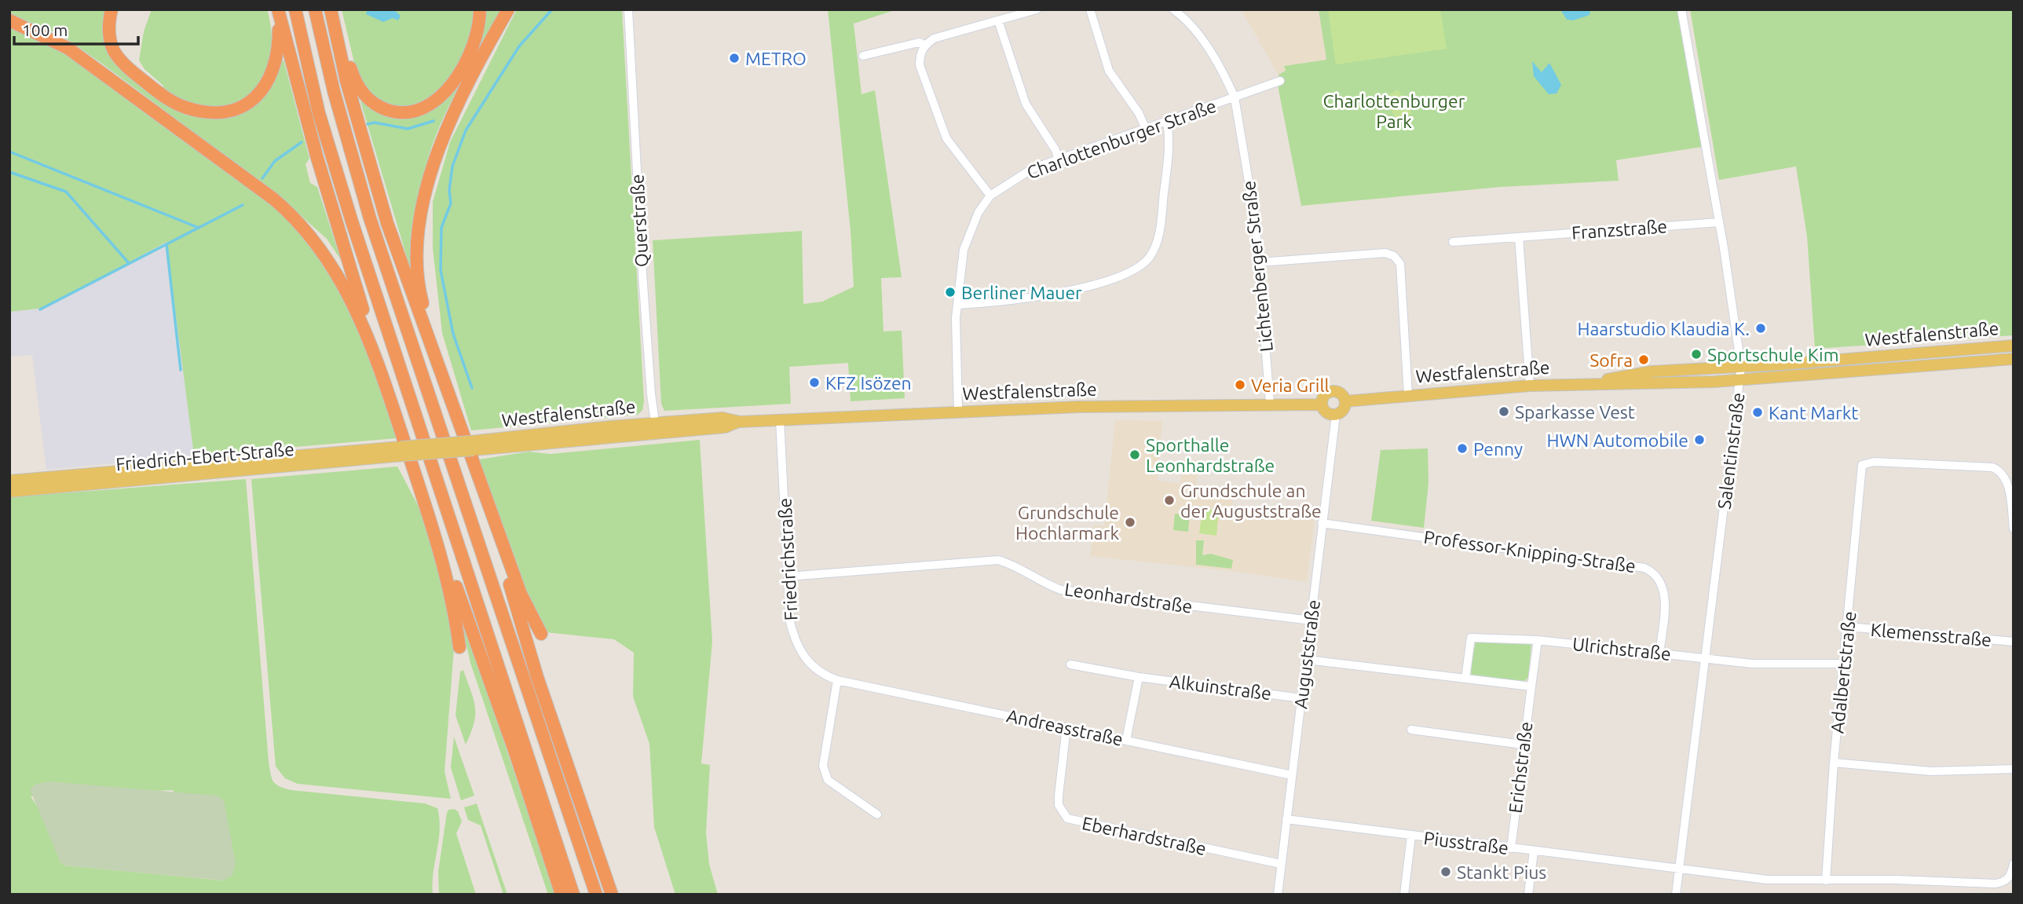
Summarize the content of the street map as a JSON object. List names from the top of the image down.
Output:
{
  "streets": {
    "main road": ["Westfalenstraße", "Friedrich-Ebert-Straße"],
    "street": [
      "Charlottenburger Straße",
      "Querstraße",
      "Franzstraße",
      "Lichtenberger Straße",
      "Salentinstraße",
      "Professor-Knipping-Straße",
      "Friedrichstraße",
      "Leonhardstraße",
      "Klemensstraße",
      "Ulrichstraße",
      "Auguststraße",
      "Adalbertstraße",
      "Alkuinstraße",
      "Andreasstraße",
      "Erichstraße",
      "Eberhardstraße",
      "Piusstraße"
    ]
  },
  "crossings": [
    ["Charlottenburger Straße", "Lichtenberger Straße"],
    ["Charlottenburger Straße", "Westfalenstraße"],
    ["Querstraße", "Westfalenstraße"],
    ["Franzstraße", "Salentinstraße"],
    ["Lichtenberger Straße", "Westfalenstraße"],
    ["Westfalenstraße", "Salentinstraße"],
    ["Westfalenstraße", "Friedrich-Ebert-Straße"],
    ["Westfalenstraße", "Friedrichstraße"],
    ["Westfalenstraße", "Auguststraße"],
    ["Salentinstraße", "Ulrichstraße"],
    ["Salentinstraße", "Piusstraße"],
    ["Professor-Knipping-Straße", "Ulrichstraße"],
    ["Professor-Knipping-Straße", "Auguststraße"],
    ["Friedrichstraße", "Leonhardstraße"],
    ["Friedrichstraße", "Andreasstraße"],
    ["Leonhardstraße", "Auguststraße"],
    ["Klemensstraße", "Adalbertstraße"],
    ["Ulrichstraße", "Adalbertstraße"],
    ["Auguststraße", "Alkuinstraße"],
    ["Auguststraße", "Andreasstraße"],
    ["Auguststraße", "Eberhardstraße"],
    ["Auguststraße", "Piusstraße"],
    ["Adalbertstraße", "Piusstraße"],
    ["Andreasstraße", "Eberhardstraße"],
    ["Erichstraße", "Piusstraße"]
  ],
  "parks": ["Charlottenburger Park"],
  "places": [
    "METRO",
    "Berliner Mauer",
    "Haarstudio Klaudia K.",
    "Sportschule Kim",
    "Sofra",
    "KFZ Isözen",
    "Veria Grill",
    "Sparkasse Vest",
    "Kant Markt",
    "HWN Automobile",
    "Penny",
    "Sporthalle Leonhardstraße",
    "Grundschule an der Auguststraße",
    "Grundschule Hochlarmark",
    "Stankt Pius"
  ],
  "scale_bar": "100 m"
}
